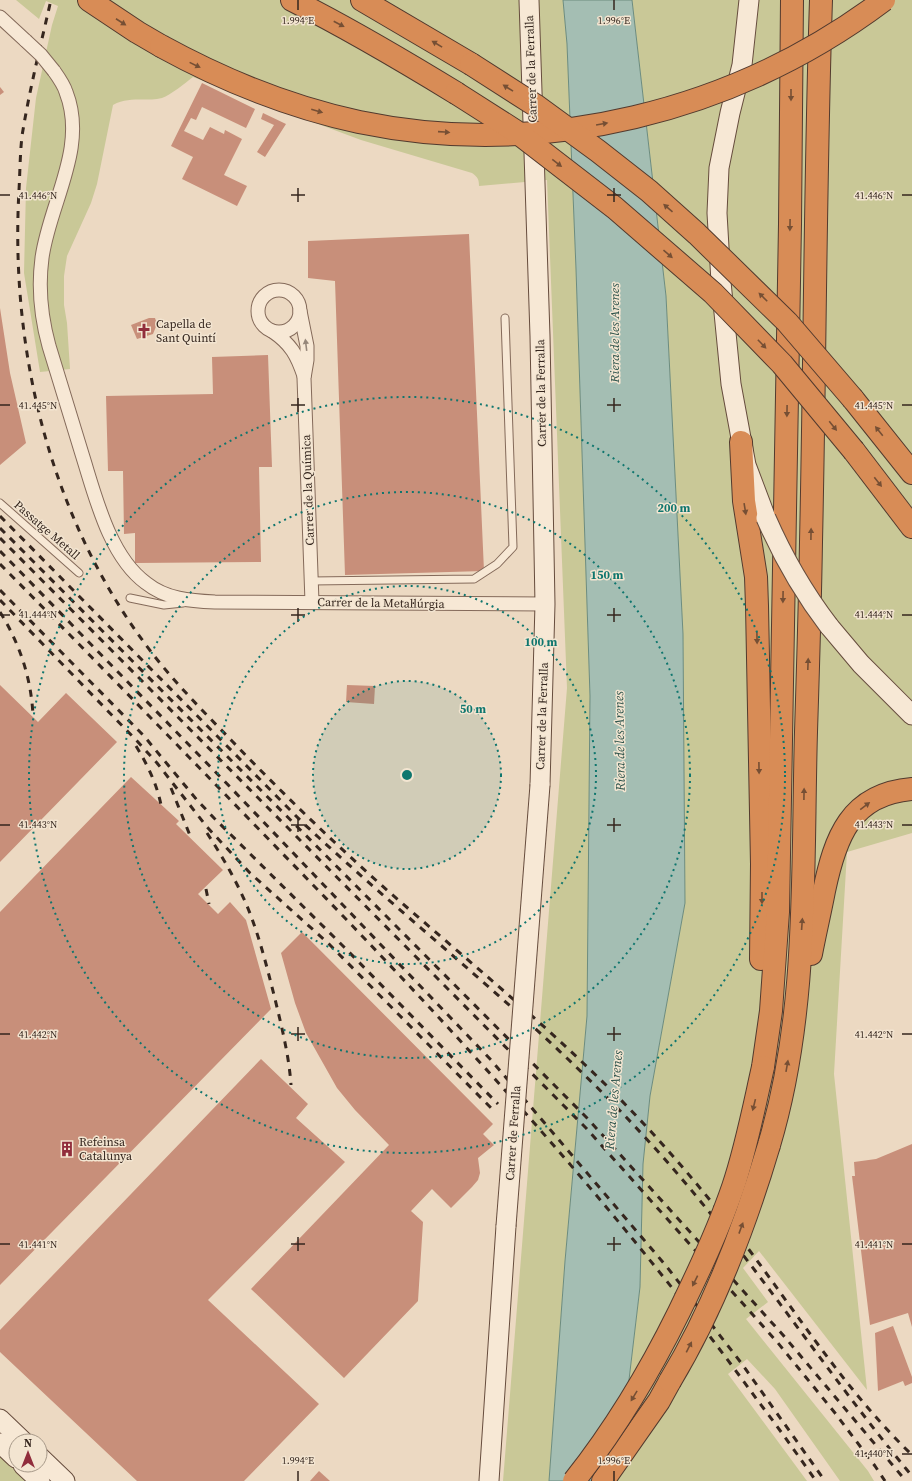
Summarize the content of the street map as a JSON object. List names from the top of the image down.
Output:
{
  "streets": {
    "street": [
      "Carrer de la Ferralla",
      "Carrer de la Química",
      "Carrer de la Metal·lúrgia",
      "Carrer de Ferralla"
    ],
    "lane": ["Passatge Metall"]
  },
  "crossings": [
    ["Carrer de la Ferralla", "Carrer de la Metal·lúrgia"],
    ["Carrer de la Ferralla", "Carrer de Ferralla"],
    ["Carrer de la Química", "Carrer de la Metal·lúrgia"]
  ],
  "water": ["Riera de les Arenes"],
  "places": {
    "church": ["Capella de Sant Quintí"],
    "building": ["Refeinsa Catalunya"]
  },
  "north": "top",
  "coordinates": [
    "1.994°E",
    "1.996°E",
    "41.446°N",
    "41.445°N",
    "41.444°N",
    "41.443°N",
    "41.442°N",
    "41.441°N",
    "41.440°N"
  ],
  "rings": [
    "200 m",
    "150 m",
    "100 m",
    "50 m"
  ]
}
